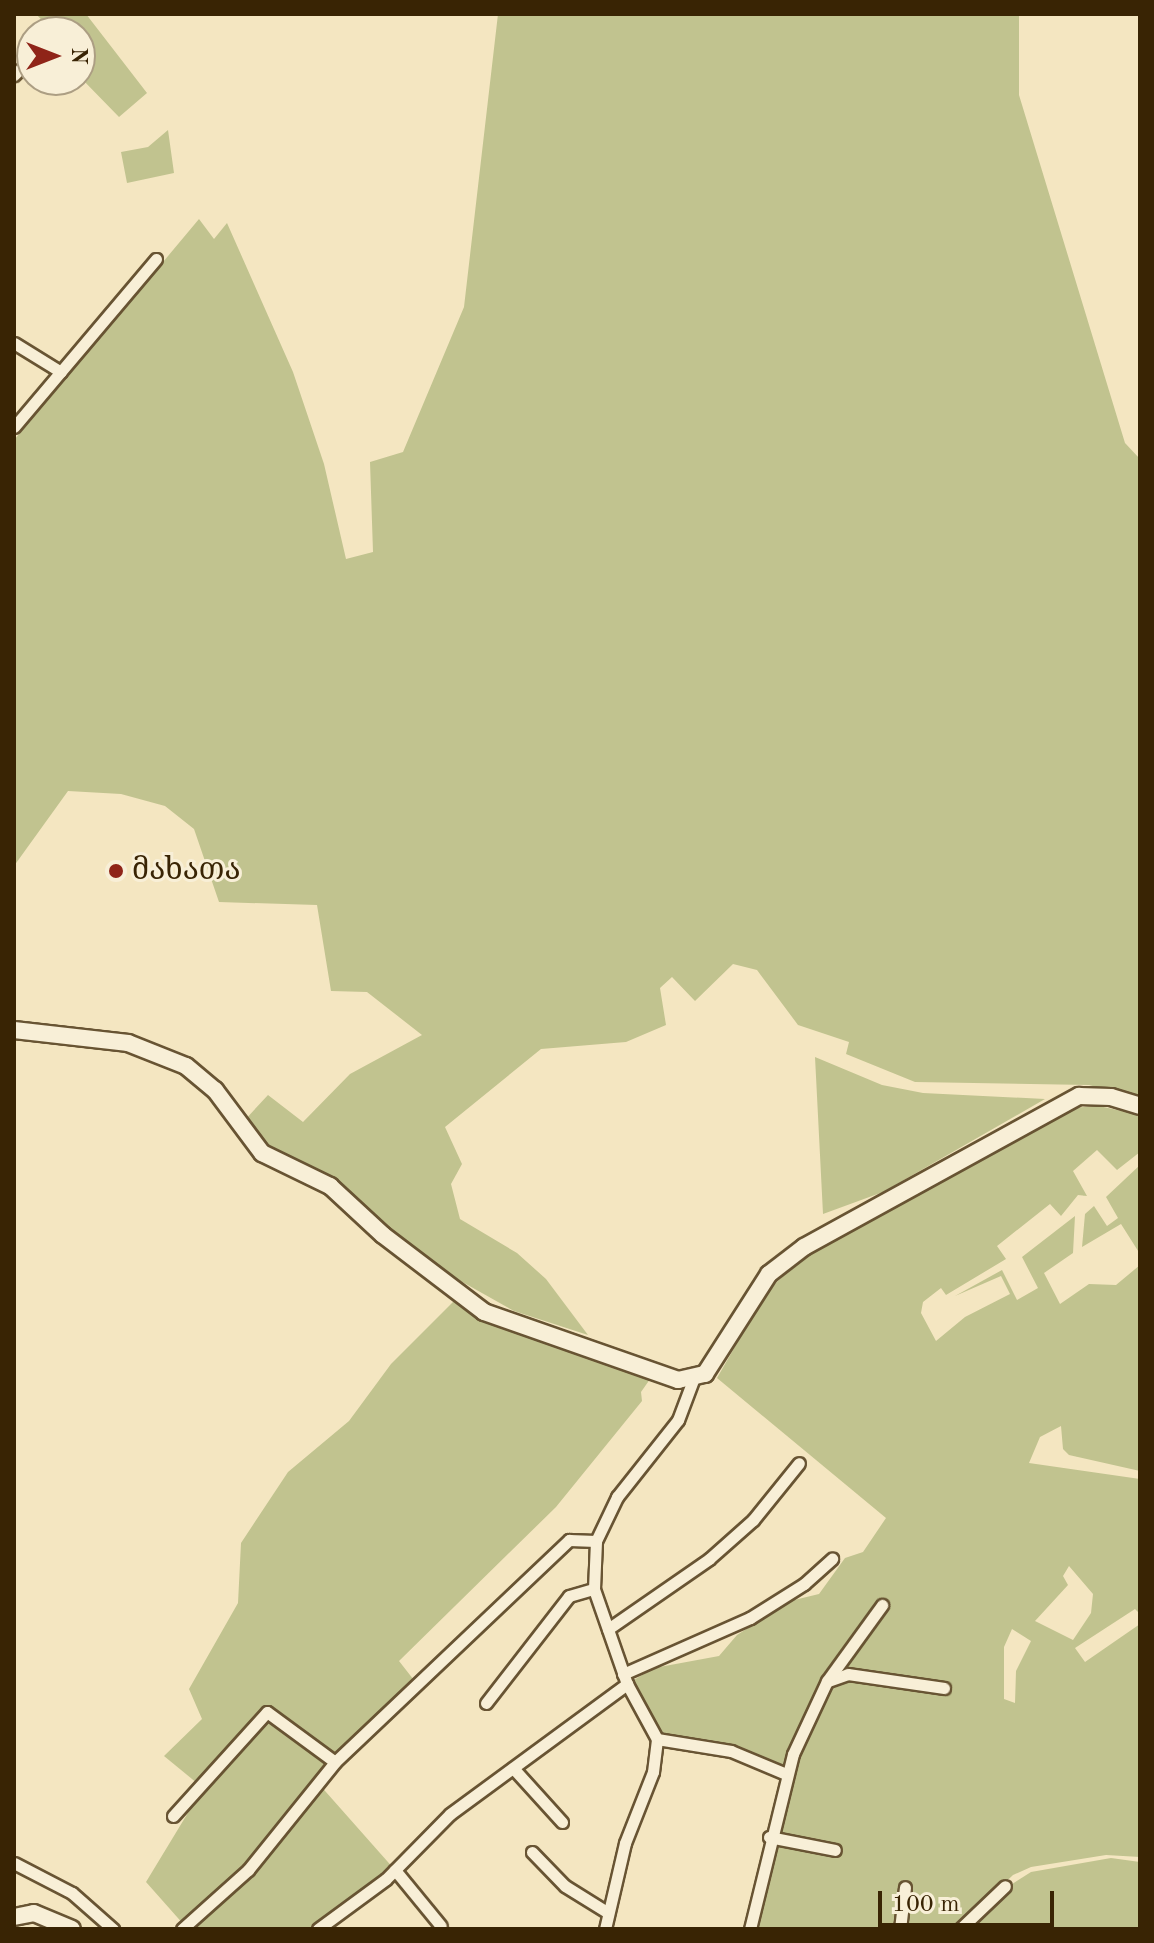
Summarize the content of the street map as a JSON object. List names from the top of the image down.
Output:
{
  "places": ["მახათა"],
  "scale_bar": "100 m",
  "north": "right"
}
